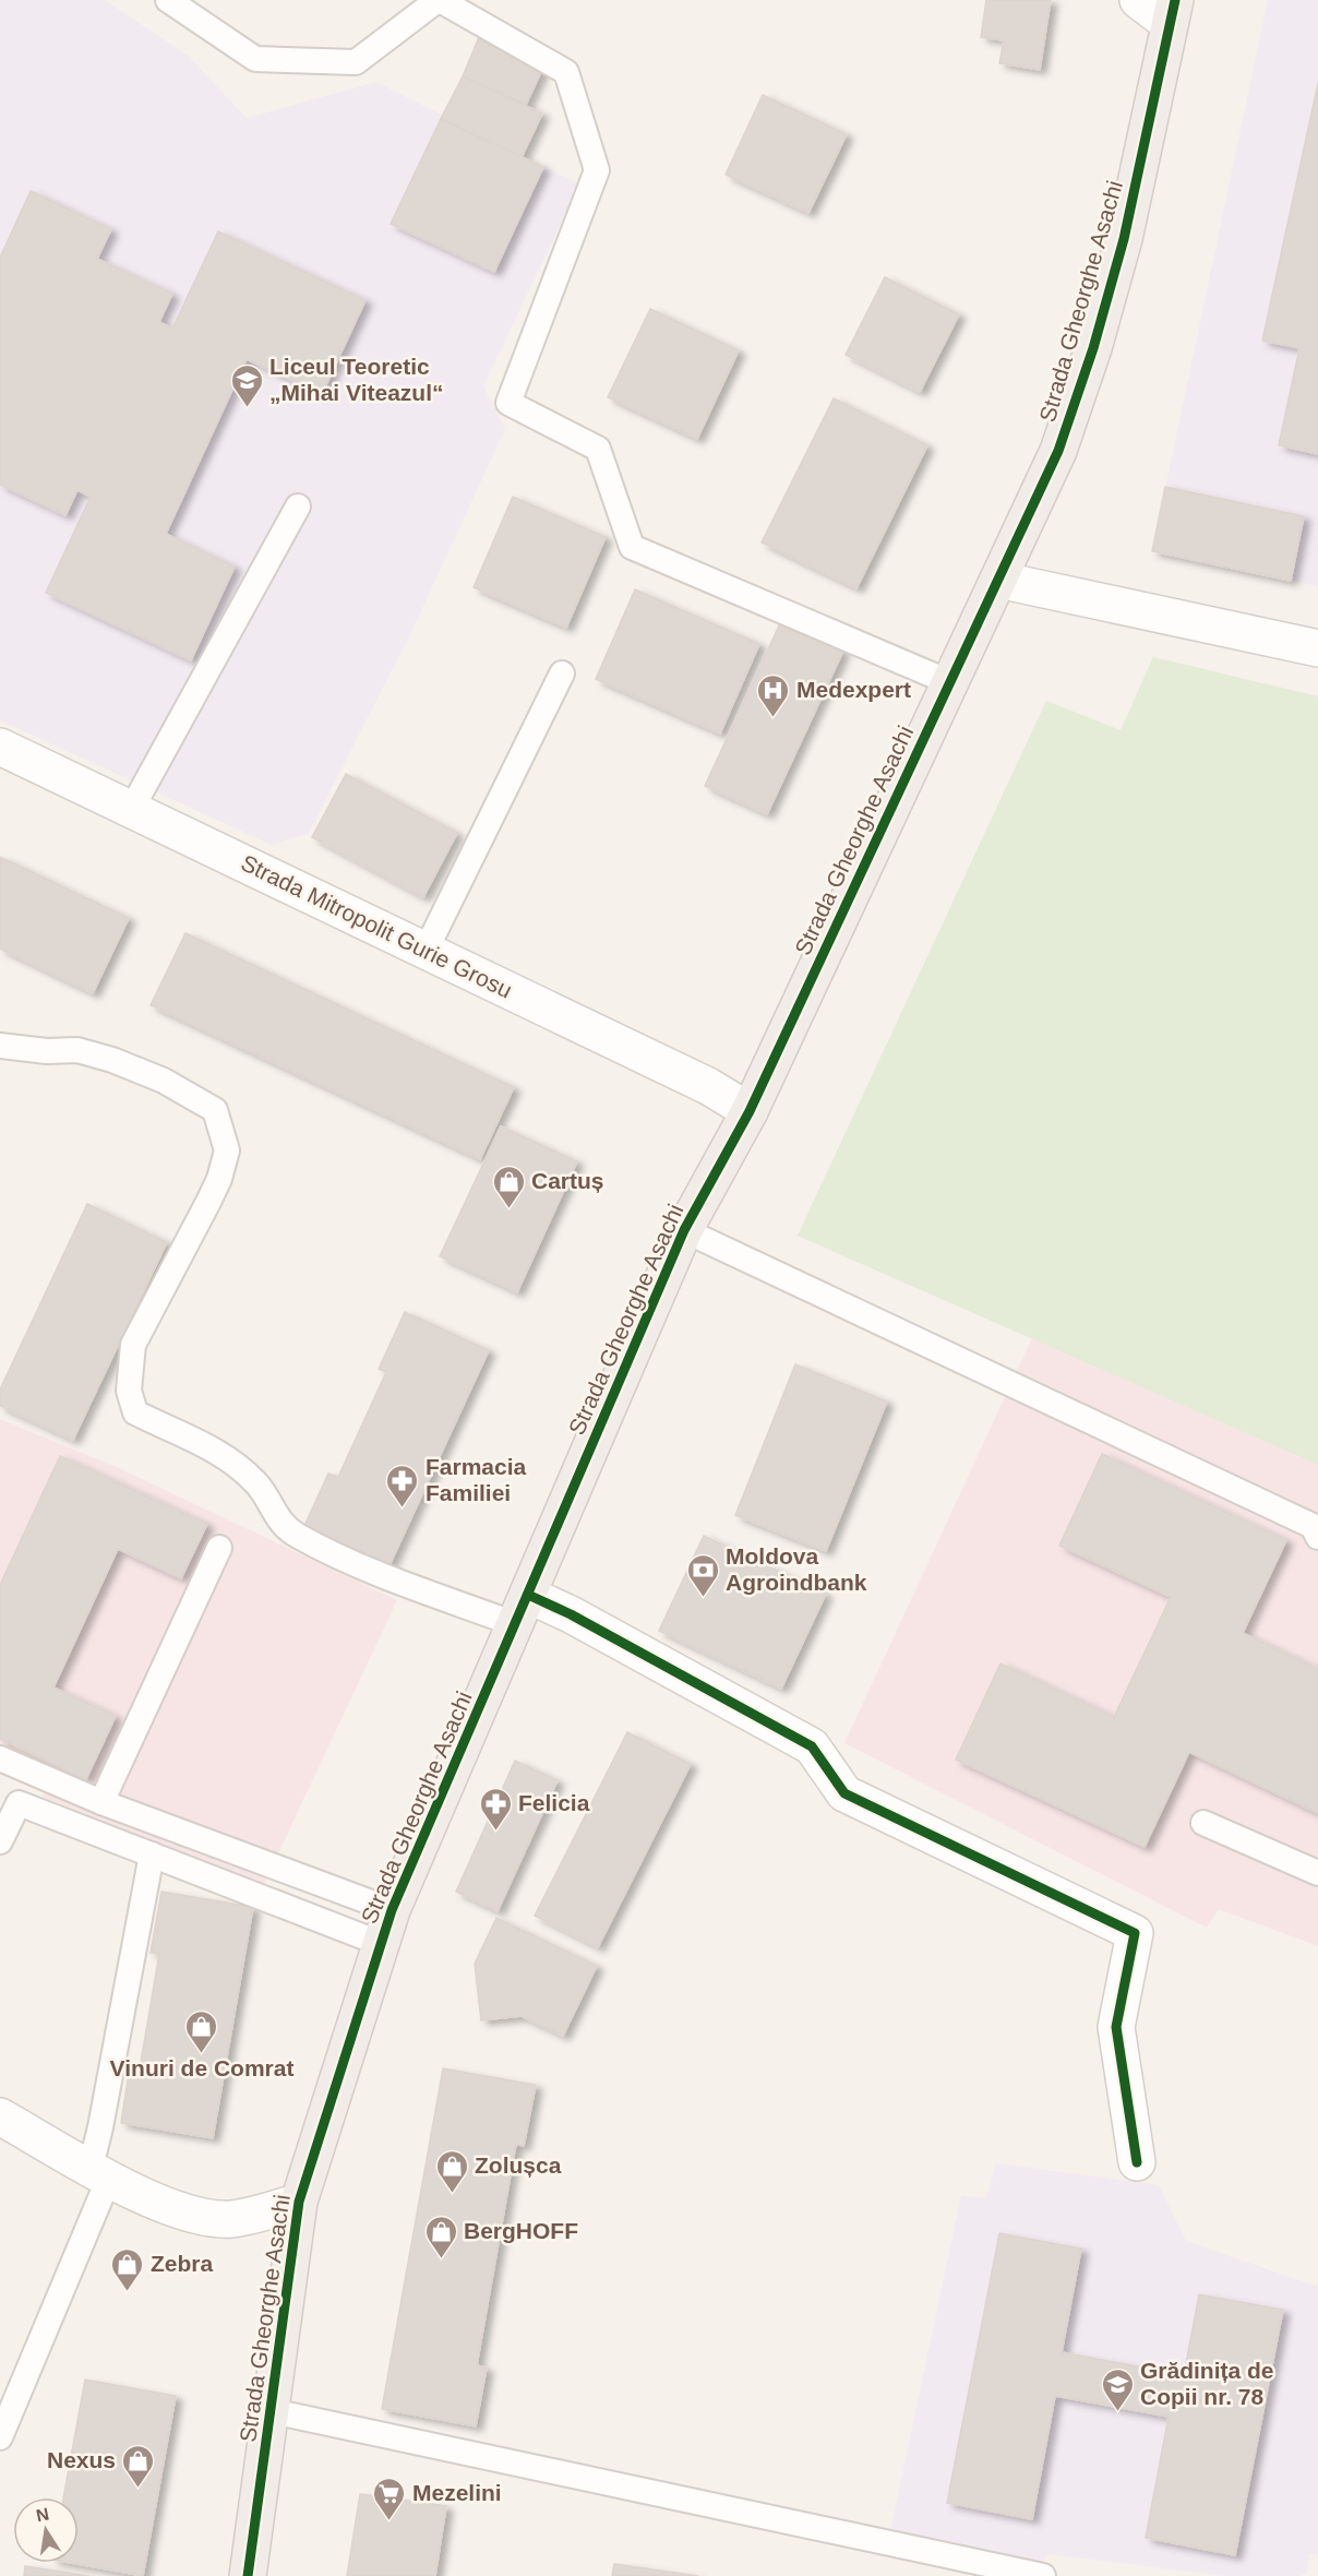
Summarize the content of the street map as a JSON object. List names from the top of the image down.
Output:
{
  "streets": {
    "main road": ["Strada Gheorghe Asachi"],
    "street": ["Strada Mitropolit Gurie Grosu"]
  },
  "crossings": [
    ["Strada Gheorghe Asachi", "Strada Mitropolit Gurie Grosu"]
  ],
  "places": {
    "school or university": ["Liceul Teoretic „Mihai Viteazul“", "Grădinița de Copii nr. 78"],
    "hospital": ["Medexpert"],
    "shop": [
      "Cartuș",
      "Vinuri de Comrat",
      "Zolușca",
      "BergHOFF",
      "Zebra",
      "Nexus"
    ],
    "pharmacy": ["Farmacia Familiei", "Felicia"],
    "bank": ["Moldova Agroindbank"],
    "supermarket": ["Mezelini"]
  },
  "north": "top"
}
